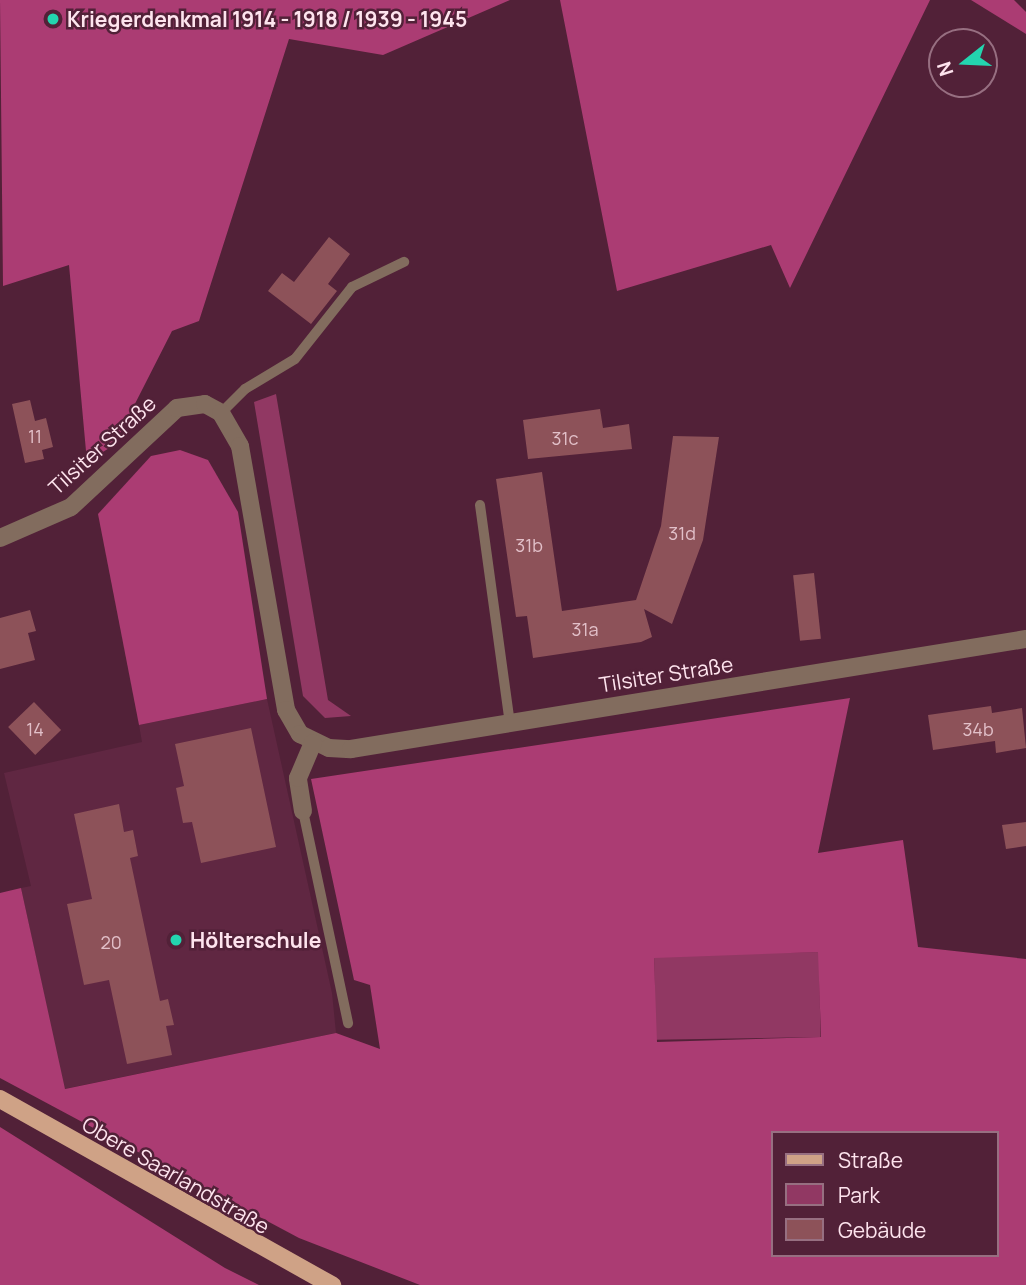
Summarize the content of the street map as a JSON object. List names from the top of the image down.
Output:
{
  "streets": {
    "main road": ["Obere Saarlandstraße"],
    "street": ["Tilsiter Straße"]
  },
  "places": ["Kriegerdenkmal 1914 - 1918 / 1939 - 1945", "Hölterschule"],
  "house_numbers": [
    "11",
    "31c",
    "31d",
    "31b",
    "31a",
    "14",
    "34b",
    "20"
  ],
  "legend": ["Straße", "Park", "Gebäude"],
  "north": "left"
}
